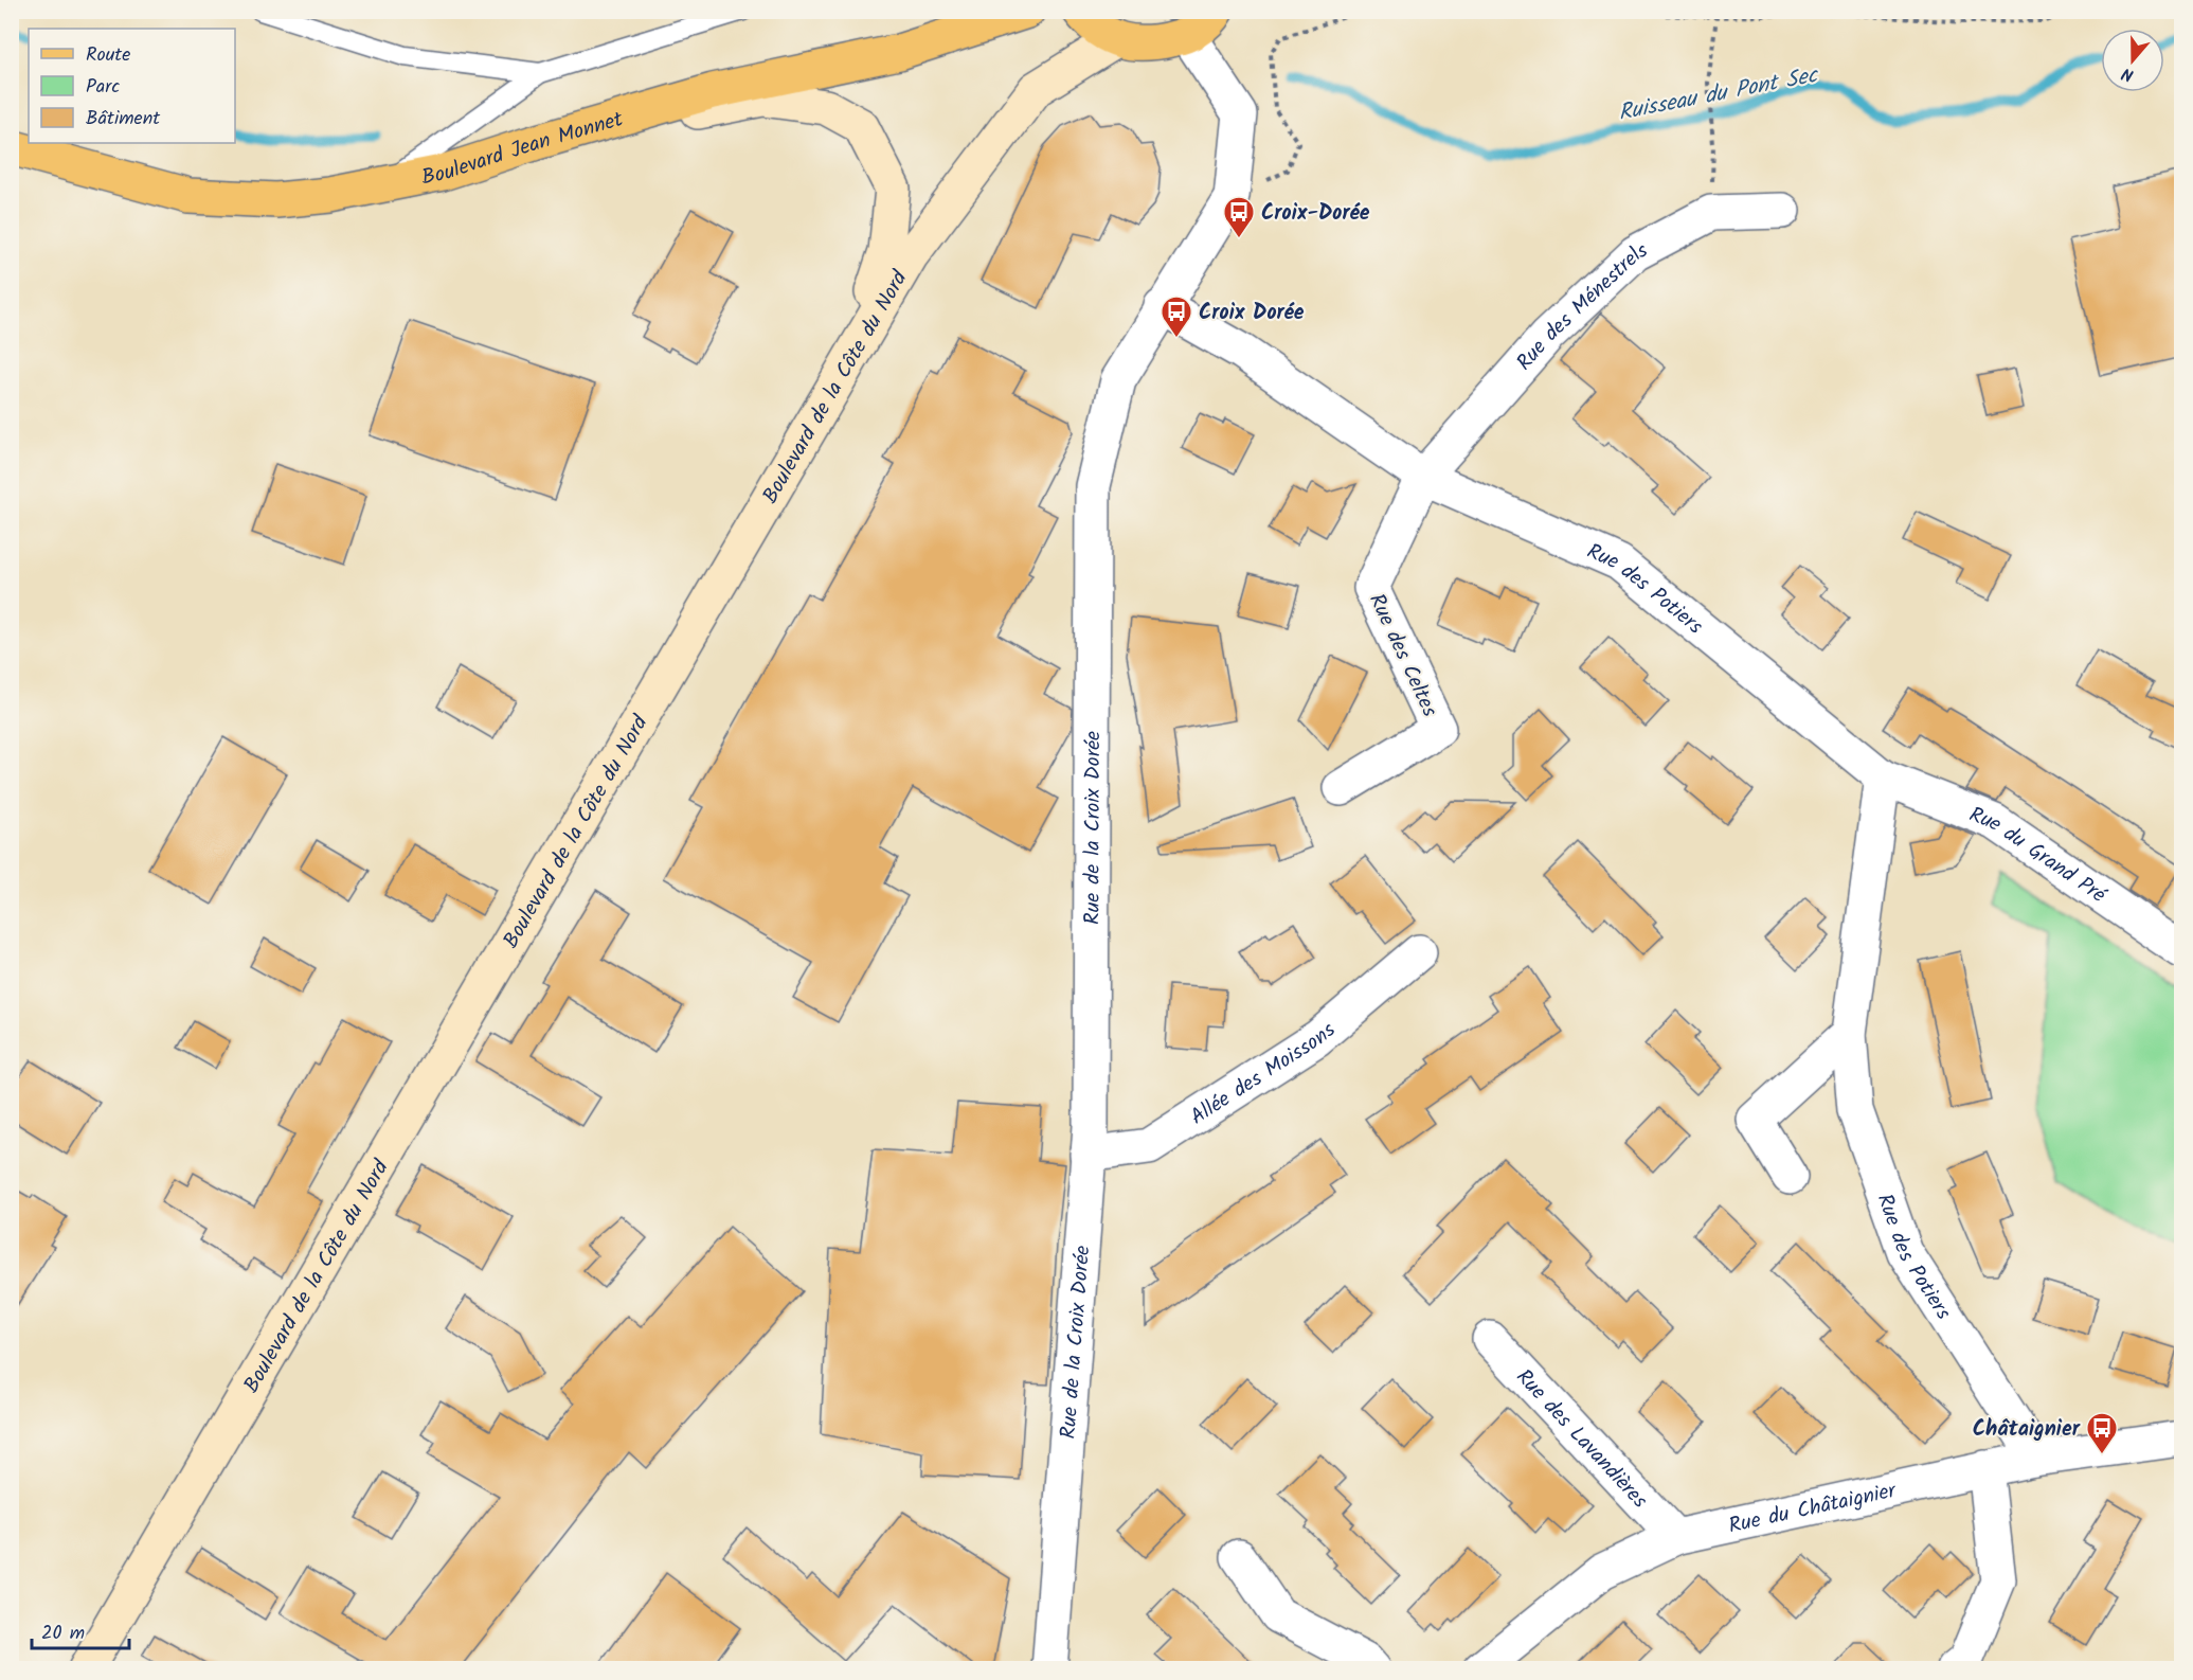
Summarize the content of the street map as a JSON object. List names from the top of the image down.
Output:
{
  "streets": {
    "main road": ["Boulevard Jean Monnet", "Boulevard de la Côte du Nord"],
    "street": [
      "Rue des Ménestrels",
      "Rue des Potiers",
      "Rue des Celtes",
      "Rue de la Croix Dorée",
      "Rue du Grand Pré",
      "Allée des Moissons",
      "Rue des Lavandières",
      "Rue du Châtaignier"
    ]
  },
  "crossings": [
    ["Rue des Ménestrels", "Rue des Potiers"],
    ["Rue des Ménestrels", "Rue des Celtes"],
    ["Rue des Potiers", "Rue des Celtes"],
    ["Rue des Potiers", "Rue de la Croix Dorée"],
    ["Rue des Potiers", "Rue du Grand Pré"],
    ["Rue des Potiers", "Rue du Châtaignier"],
    ["Rue de la Croix Dorée", "Allée des Moissons"],
    ["Rue des Lavandières", "Rue du Châtaignier"]
  ],
  "water": ["Ruisseau du Pont Sec"],
  "places": {
    "bus stop": ["Croix-Dorée", "Croix Dorée", "Châtaignier"]
  },
  "legend": ["Route", "Parc", "Bâtiment"],
  "scale_bar": "20 m",
  "north": "bottom"
}
